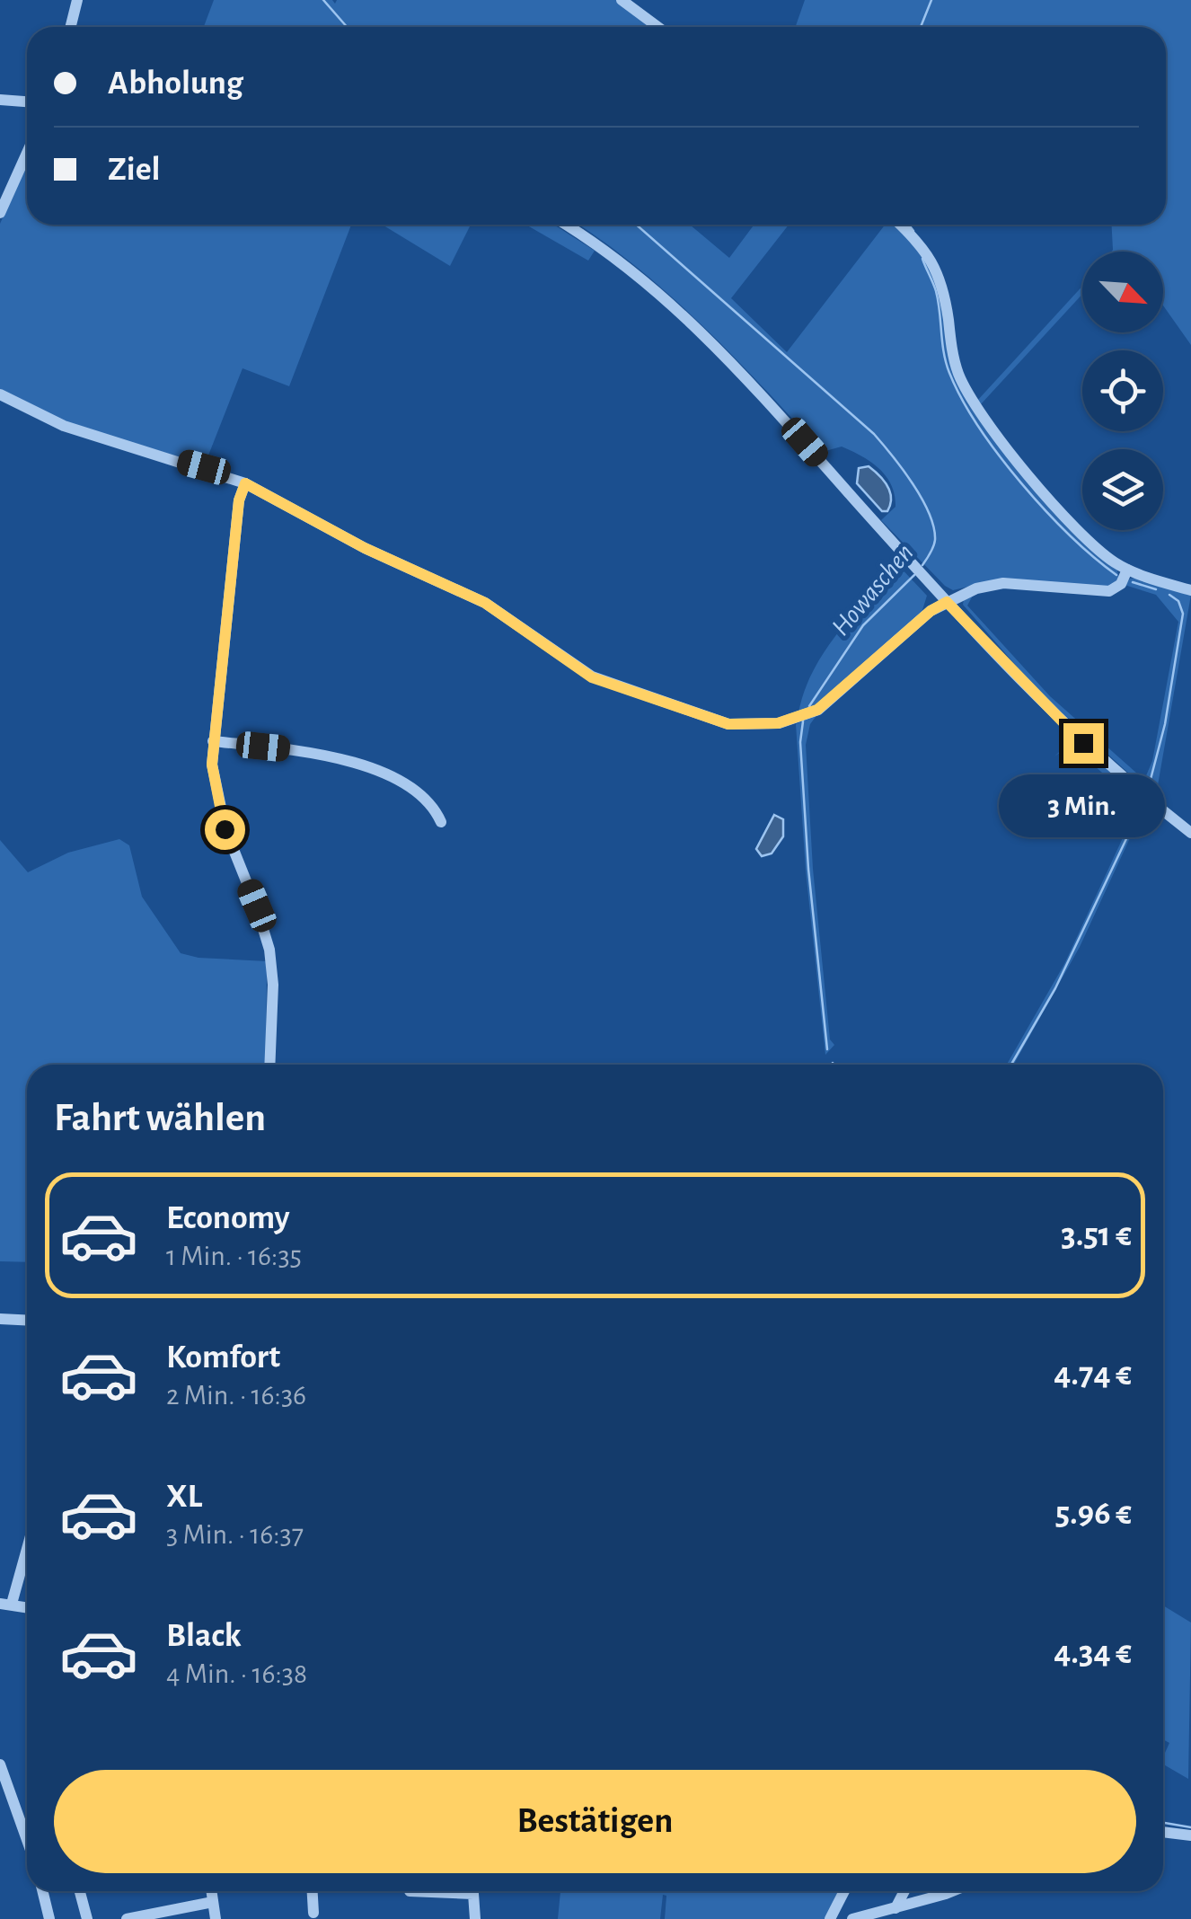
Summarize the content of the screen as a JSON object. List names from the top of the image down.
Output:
{
  "water": ["Howaschen"],
  "north": "bottom right",
  "page": {
    "banner": ["Abholung", "Ziel"],
    "bubble": "3 Min.",
    "heading": "Fahrt wählen",
    "list": [
      {
        "name": "Economy",
        "note": "1 Min. · 16:35",
        "value": "3.51 €"
      },
      {
        "name": "Komfort",
        "note": "2 Min. · 16:36",
        "value": "4.74 €"
      },
      {
        "name": "XL",
        "note": "3 Min. · 16:37",
        "value": "5.96 €"
      },
      {
        "name": "Black",
        "note": "4 Min. · 16:38",
        "value": "4.34 €"
      }
    ],
    "buttons": "Bestätigen"
  }
}
